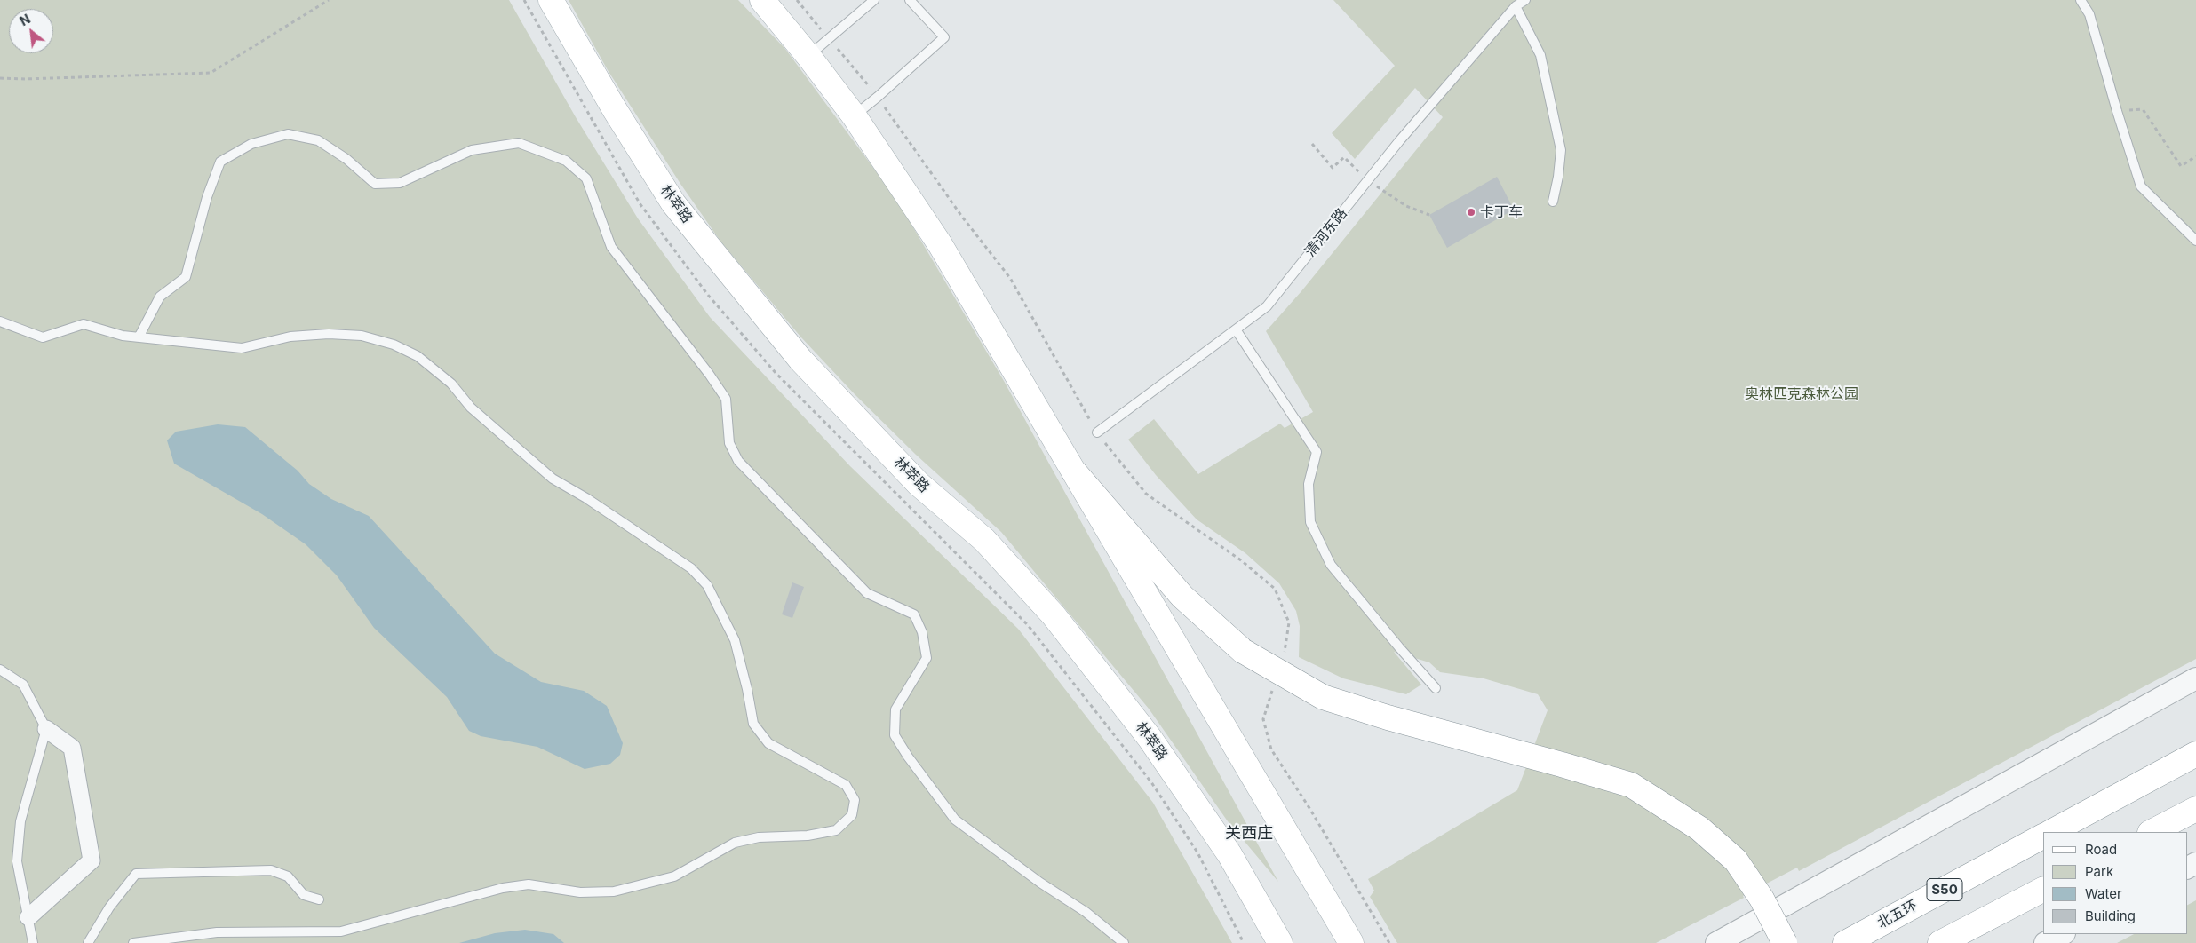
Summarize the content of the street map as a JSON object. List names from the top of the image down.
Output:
{
  "streets": {
    "main road": ["林萃路", "S50", "北五环"],
    "lane": ["清河东路"]
  },
  "districts": ["关西庄"],
  "parks": ["奥林匹克森林公园"],
  "places": ["卡丁车"],
  "legend": [
    "Road",
    "Park",
    "Water",
    "Building"
  ],
  "north": "top left"
}
